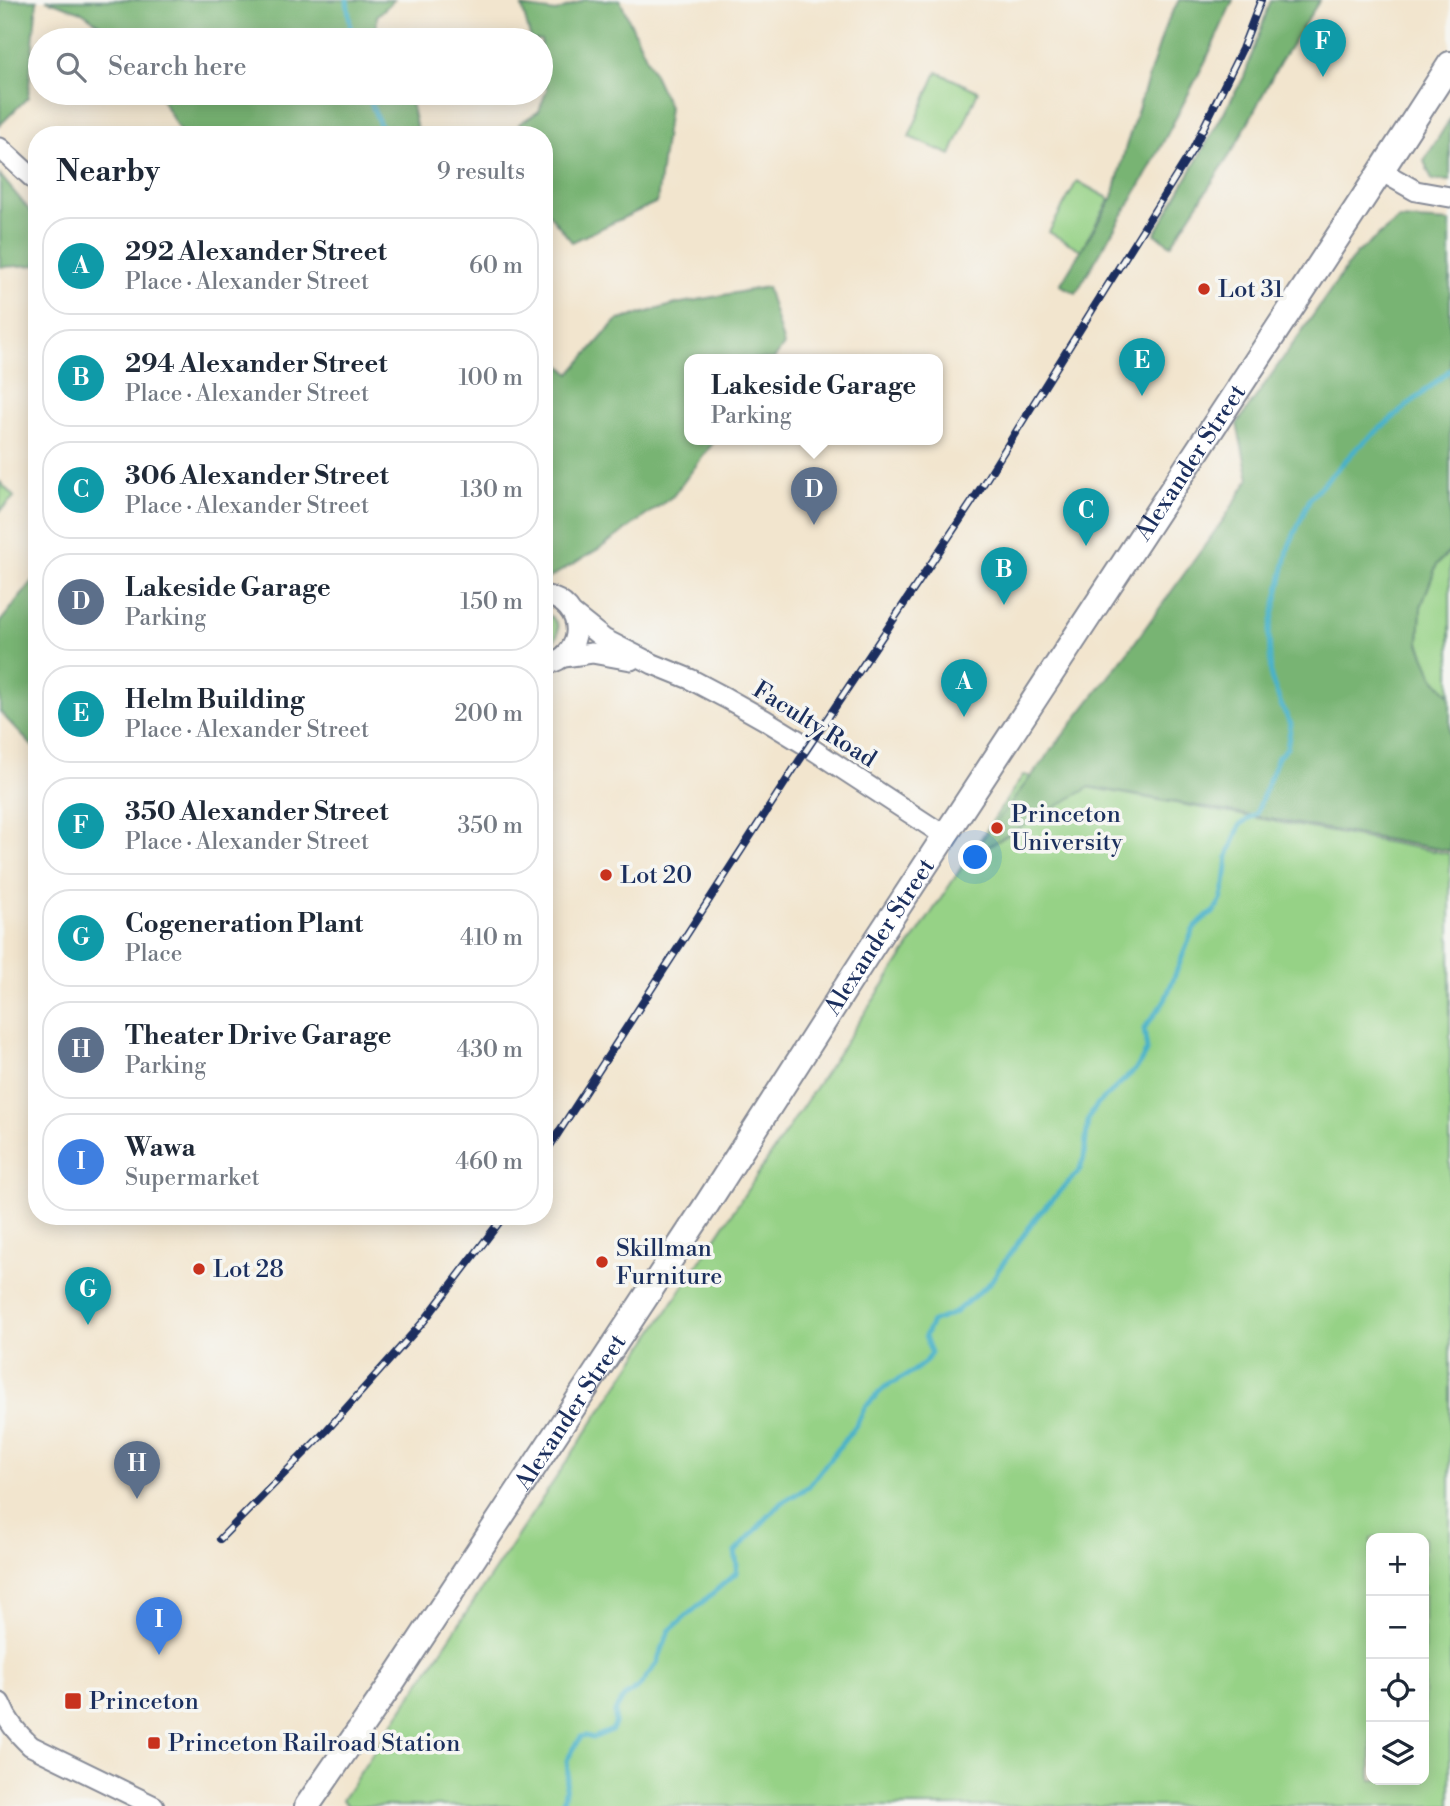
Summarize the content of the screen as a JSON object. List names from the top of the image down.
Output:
{
  "streets": {
    "main road": ["Alexander Street"],
    "street": ["Faculty Road"]
  },
  "crossings": [
    ["Alexander Street", "Faculty Road"]
  ],
  "places": {
    "other": [
      "Lot 31",
      "Princeton University",
      "Lot 20",
      "Skillman Furniture",
      "Lot 28"
    ],
    "transit": ["Princeton", "Princeton Railroad Station"]
  },
  "page": {
    "pins": [
      "F",
      "E",
      "D",
      "C",
      "B",
      "A",
      "G",
      "H",
      "I"
    ],
    "search": "Search here",
    "heading": ["Nearby", "9 results"],
    "list": [
      {
        "mark": "A",
        "name": "292 Alexander Street",
        "note": "Place · Alexander Street",
        "value": "60 m"
      },
      {
        "mark": "B",
        "name": "294 Alexander Street",
        "note": "Place · Alexander Street",
        "value": "100 m"
      },
      {
        "mark": "C",
        "name": "306 Alexander Street",
        "note": "Place · Alexander Street",
        "value": "130 m"
      },
      {
        "mark": "D",
        "name": "Lakeside Garage",
        "note": "Parking",
        "value": "150 m"
      },
      {
        "mark": "E",
        "name": "Helm Building",
        "note": "Place · Alexander Street",
        "value": "200 m"
      },
      {
        "mark": "F",
        "name": "350 Alexander Street",
        "note": "Place · Alexander Street",
        "value": "350 m"
      },
      {
        "mark": "G",
        "name": "Cogeneration Plant",
        "note": "Place",
        "value": "410 m"
      },
      {
        "mark": "H",
        "name": "Theater Drive Garage",
        "note": "Parking",
        "value": "430 m"
      },
      {
        "mark": "I",
        "name": "Wawa",
        "note": "Supermarket",
        "value": "460 m"
      }
    ],
    "popup": ["Lakeside Garage", "Parking"],
    "map_buttons": ["+", "−"]
  }
}
